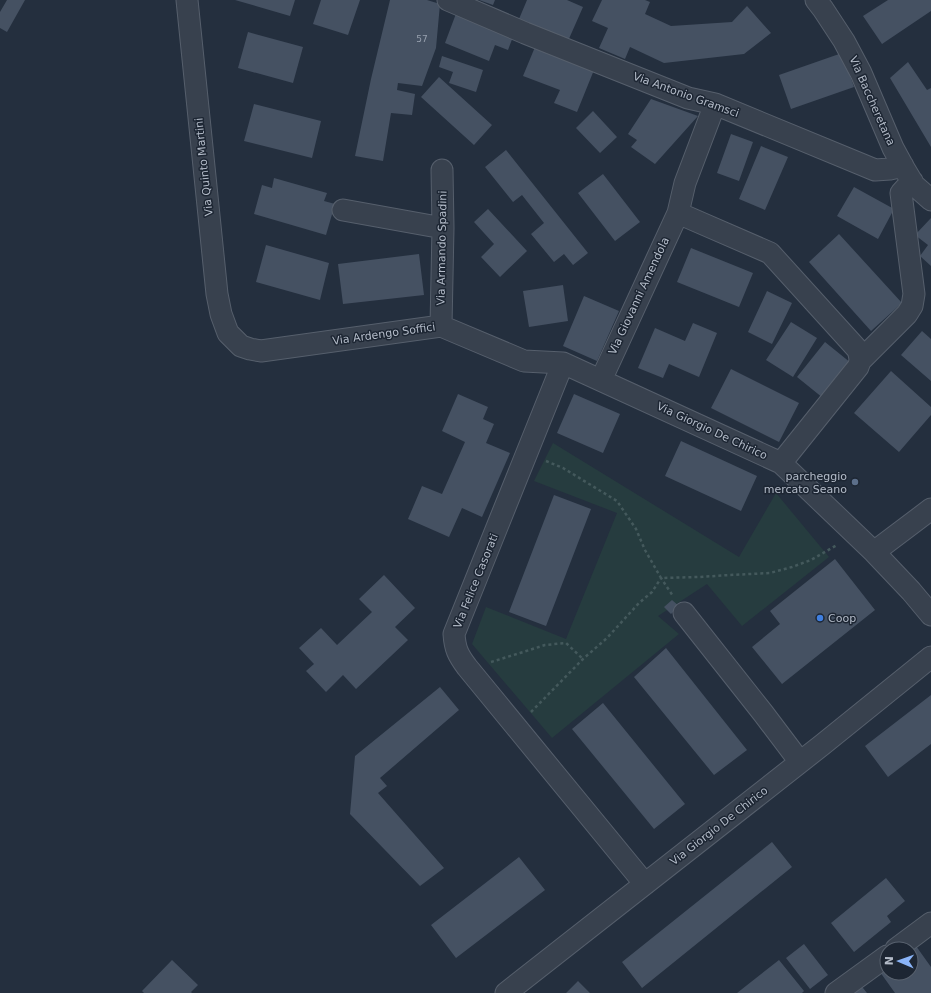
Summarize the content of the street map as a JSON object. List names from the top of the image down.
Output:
{
  "streets": {
    "street": [
      "Via Antonio Gramsci",
      "Via Baccheretana",
      "Via Quinto Martini",
      "Via Armando Spadini",
      "Via Giovanni Amendola",
      "Via Ardengo Soffici",
      "Via Giorgio De Chirico",
      "Via Felice Casorati"
    ]
  },
  "crossings": [
    ["Via Antonio Gramsci", "Via Baccheretana"],
    ["Via Antonio Gramsci", "Via Giovanni Amendola"],
    ["Via Quinto Martini", "Via Ardengo Soffici"],
    ["Via Armando Spadini", "Via Ardengo Soffici"],
    ["Via Giovanni Amendola", "Via Giorgio De Chirico"],
    ["Via Ardengo Soffici", "Via Felice Casorati"],
    ["Via Giorgio De Chirico", "Via Felice Casorati"]
  ],
  "places": ["parcheggio mercato Seano", "Coop"],
  "house_numbers": ["57"],
  "north": "left"
}
